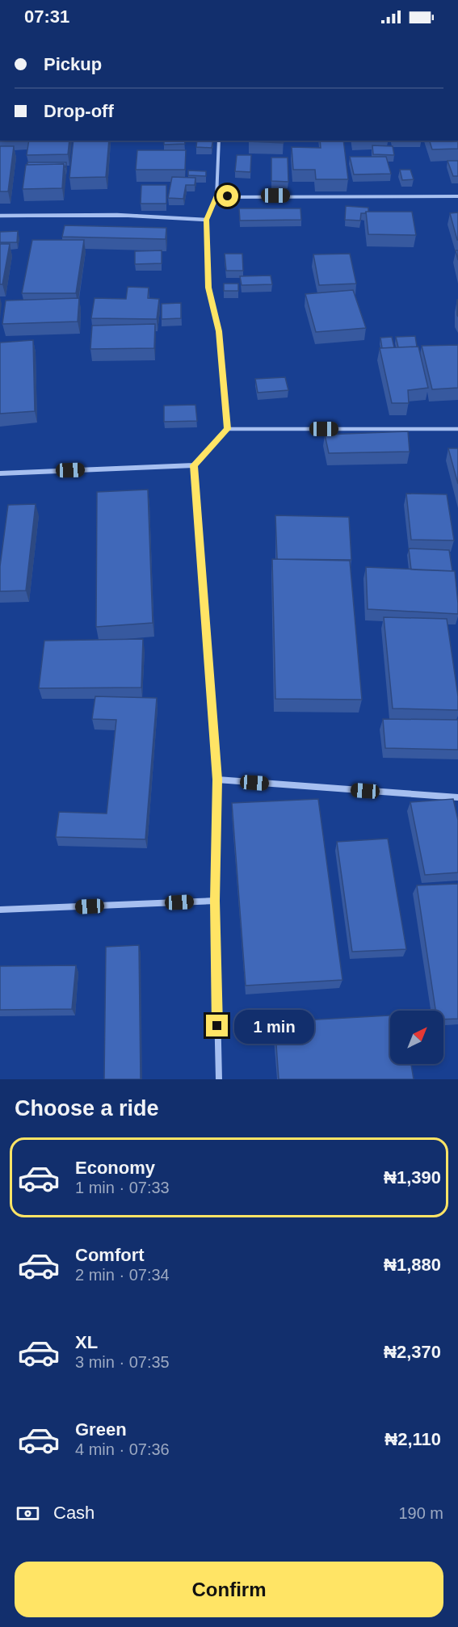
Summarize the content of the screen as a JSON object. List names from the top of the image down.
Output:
{
  "north": "top right",
  "page": {
    "status": "07:31",
    "banner": ["Pickup", "Drop-off"],
    "bubble": "1 min",
    "heading": "Choose a ride",
    "list": [
      {
        "name": "Economy",
        "note": "1 min · 07:33",
        "value": "₦1,390"
      },
      {
        "name": "Comfort",
        "note": "2 min · 07:34",
        "value": "₦1,880"
      },
      {
        "name": "XL",
        "note": "3 min · 07:35",
        "value": "₦2,370"
      },
      {
        "name": "Green",
        "note": "4 min · 07:36",
        "value": "₦2,110"
      }
    ],
    "pay": ["Cash", "190 m"],
    "buttons": "Confirm"
  }
}
